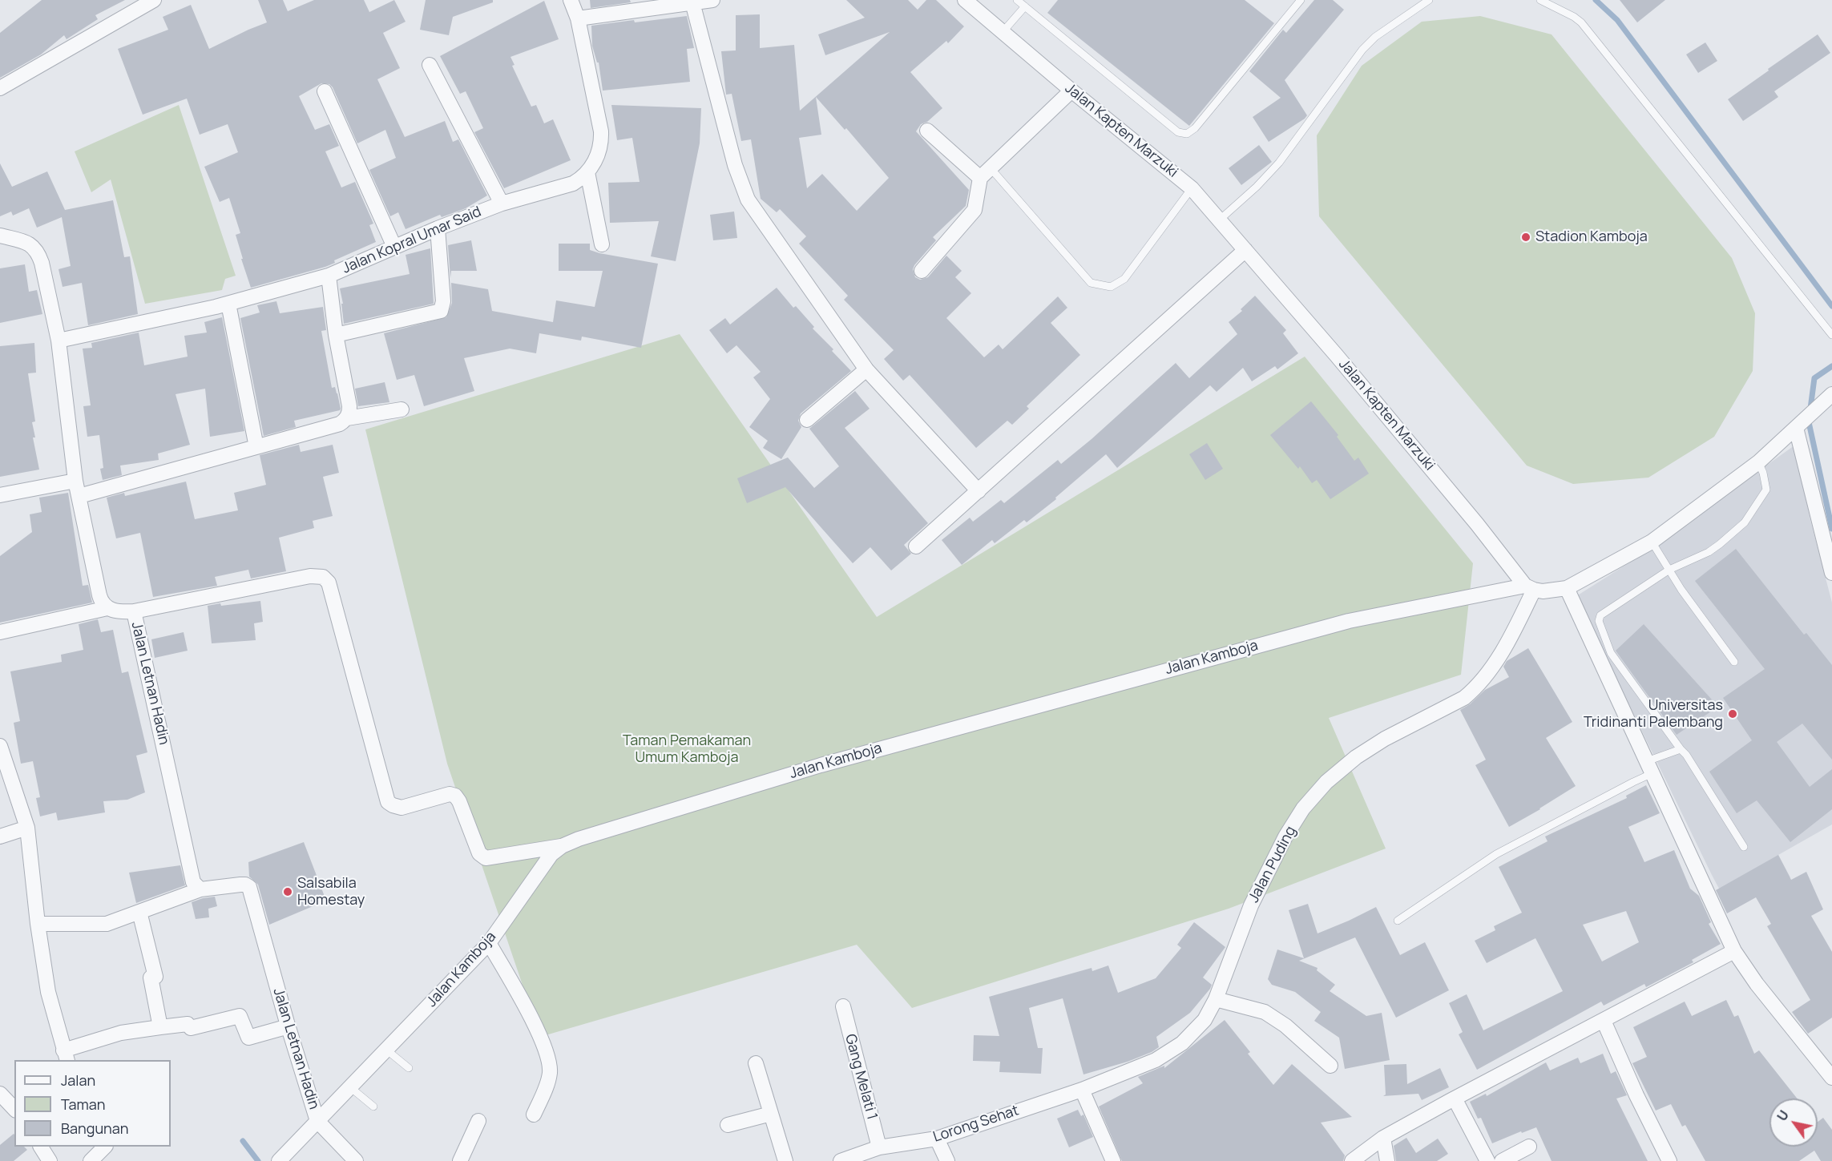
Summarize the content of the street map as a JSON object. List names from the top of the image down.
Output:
{
  "streets": {
    "street": [
      "Jalan Kapten Marzuki",
      "Jalan Kopral Umar Said",
      "Jalan Kamboja",
      "Jalan Letnan Hadin",
      "Jalan Puding",
      "Gang Melati 1",
      "Lorong Sehat"
    ]
  },
  "crossings": [
    ["Jalan Kapten Marzuki", "Jalan Kamboja"],
    ["Jalan Kapten Marzuki", "Jalan Puding"],
    ["Jalan Kamboja", "Jalan Letnan Hadin"],
    ["Jalan Kamboja", "Jalan Puding"],
    ["Jalan Puding", "Lorong Sehat"],
    ["Gang Melati 1", "Lorong Sehat"]
  ],
  "parks": ["Taman Pemakaman Umum Kamboja"],
  "places": ["Stadion Kamboja", "Universitas Tridinanti Palembang", "Salsabila Homestay"],
  "legend": ["Jalan", "Taman", "Bangunan"],
  "north": "top left"
}
